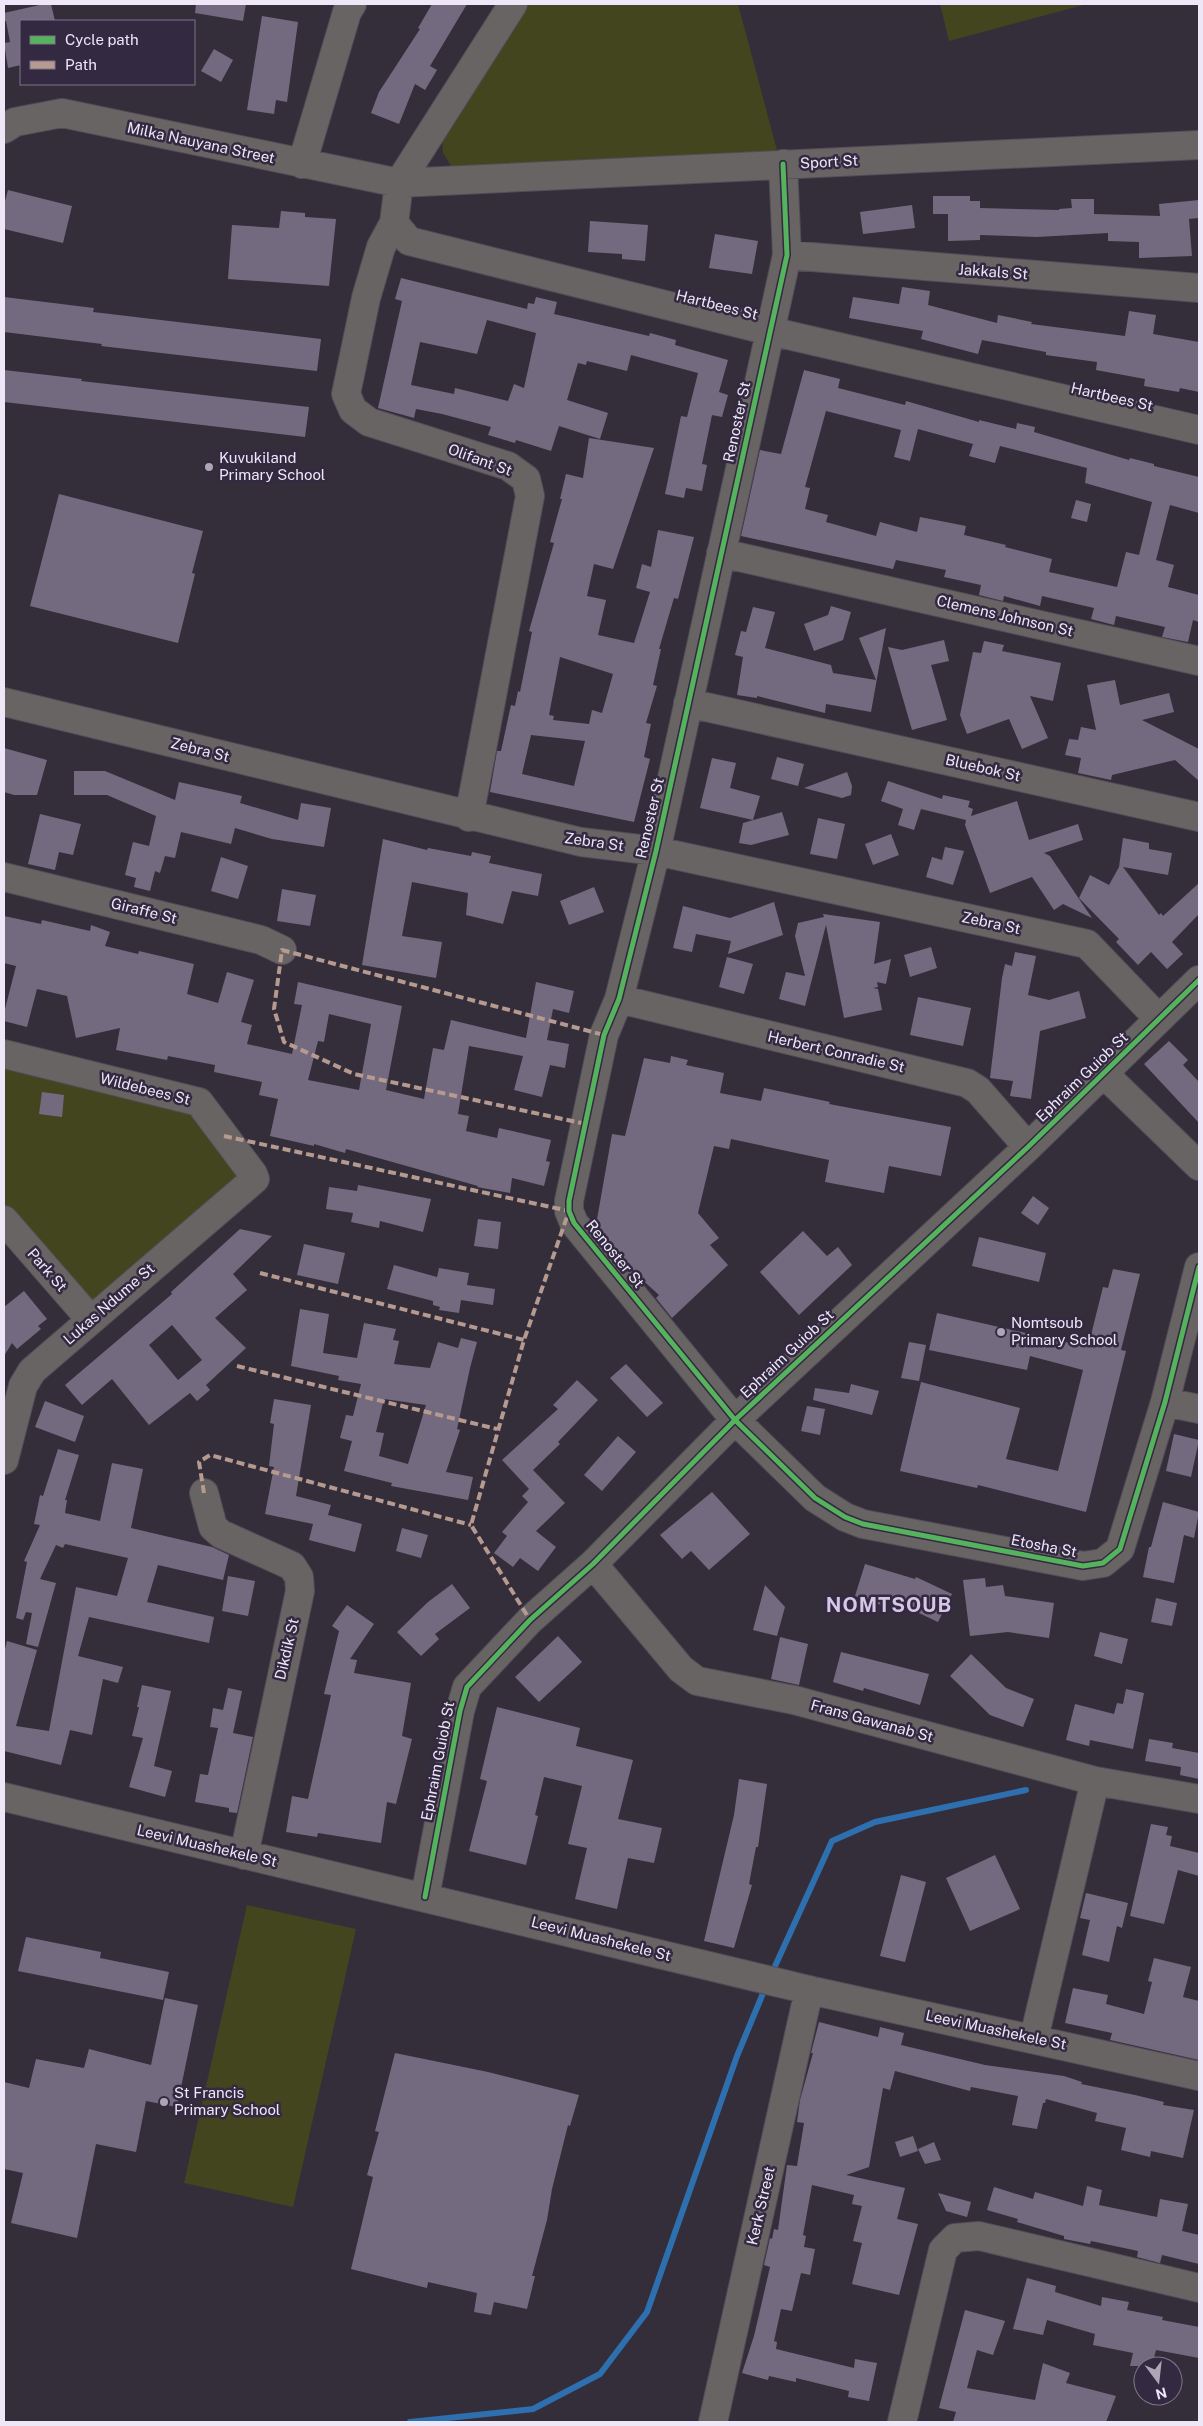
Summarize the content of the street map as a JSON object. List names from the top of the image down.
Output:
{
  "streets": {
    "street": [
      "Milka Nauyana Street",
      "Sport St",
      "Jakkals St",
      "Hartbees St",
      "Renoster St",
      "Olifant St",
      "Clemens Johnson St",
      "Zebra St",
      "Bluebok St",
      "Giraffe St",
      "Herbert Conradie St",
      "Ephraim Guiob St",
      "Wildebees St",
      "Park St",
      "Lukas Ndume St",
      "Etosha St",
      "Dikdik St",
      "Frans Gawanab St",
      "Leevi Muashekele St",
      "Kerk Street"
    ]
  },
  "crossings": [
    ["Milka Nauyana Street", "Sport St"],
    ["Sport St", "Renoster St"],
    ["Jakkals St", "Renoster St"],
    ["Hartbees St", "Renoster St"],
    ["Hartbees St", "Olifant St"],
    ["Renoster St", "Clemens Johnson St"],
    ["Renoster St", "Zebra St"],
    ["Renoster St", "Bluebok St"],
    ["Renoster St", "Herbert Conradie St"],
    ["Renoster St", "Ephraim Guiob St"],
    ["Renoster St", "Etosha St"],
    ["Olifant St", "Zebra St"],
    ["Zebra St", "Ephraim Guiob St"],
    ["Herbert Conradie St", "Ephraim Guiob St"],
    ["Ephraim Guiob St", "Etosha St"],
    ["Ephraim Guiob St", "Frans Gawanab St"],
    ["Ephraim Guiob St", "Leevi Muashekele St"],
    ["Wildebees St", "Lukas Ndume St"],
    ["Park St", "Lukas Ndume St"],
    ["Dikdik St", "Leevi Muashekele St"],
    ["Leevi Muashekele St", "Kerk Street"]
  ],
  "districts": ["NOMTSOUB"],
  "places": ["Kuvukiland Primary School", "Nomtsoub Primary School", "St Francis Primary School"],
  "legend": ["Cycle path", "Path"],
  "north": "bottom"
}
